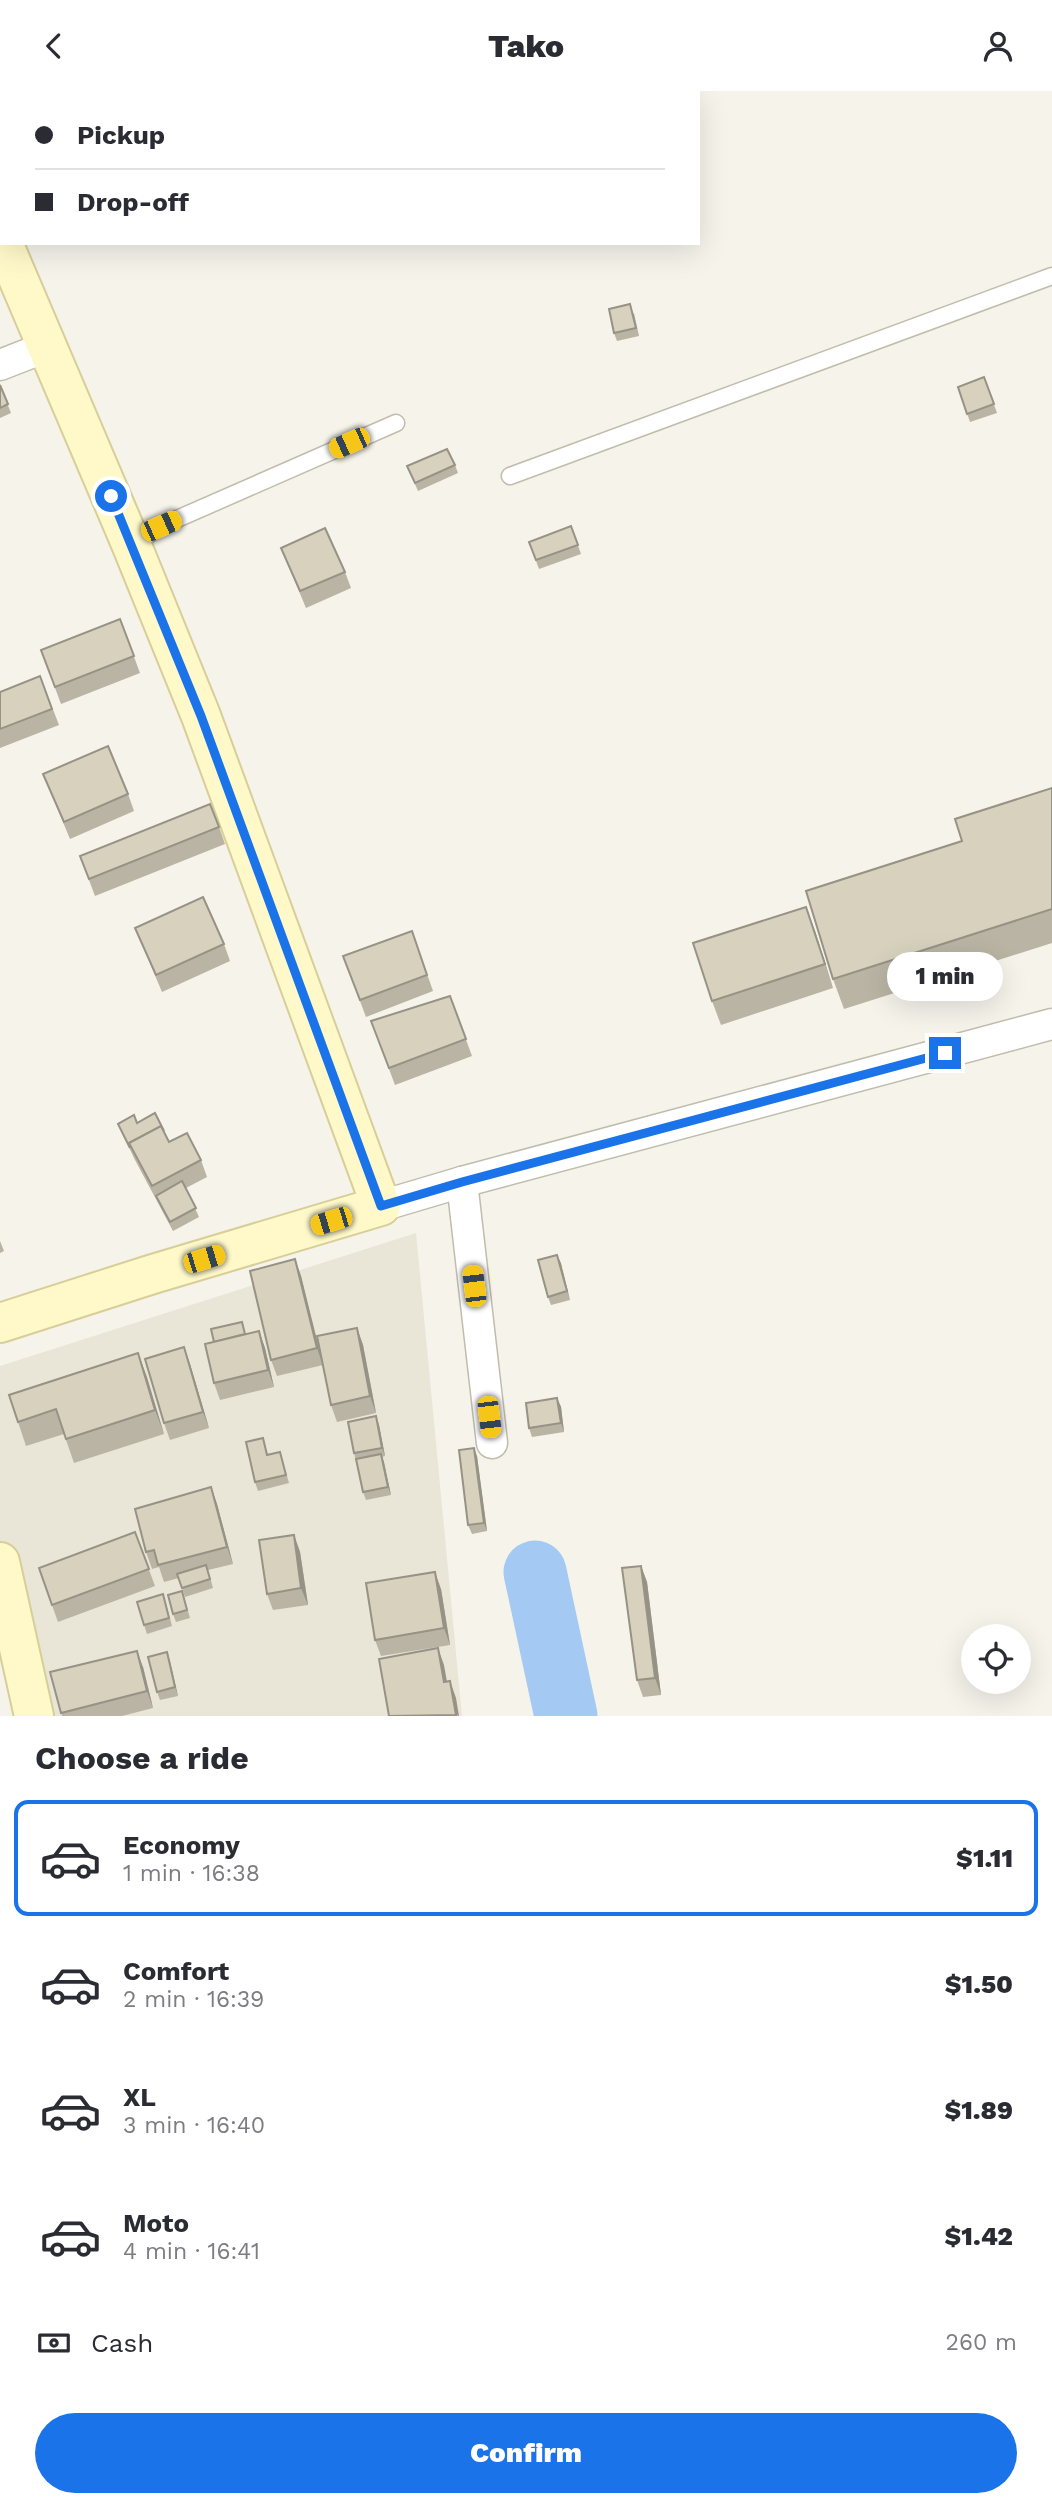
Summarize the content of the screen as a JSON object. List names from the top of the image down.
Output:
{
  "page": {
    "header": "Tako",
    "banner": ["Pickup", "Drop-off"],
    "bubble": "1 min",
    "heading": "Choose a ride",
    "list": [
      {
        "name": "Economy",
        "note": "1 min · 16:38",
        "value": "$1.11"
      },
      {
        "name": "Comfort",
        "note": "2 min · 16:39",
        "value": "$1.50"
      },
      {
        "name": "XL",
        "note": "3 min · 16:40",
        "value": "$1.89"
      },
      {
        "name": "Moto",
        "note": "4 min · 16:41",
        "value": "$1.42"
      }
    ],
    "pay": ["Cash", "260 m"],
    "buttons": "Confirm"
  }
}
